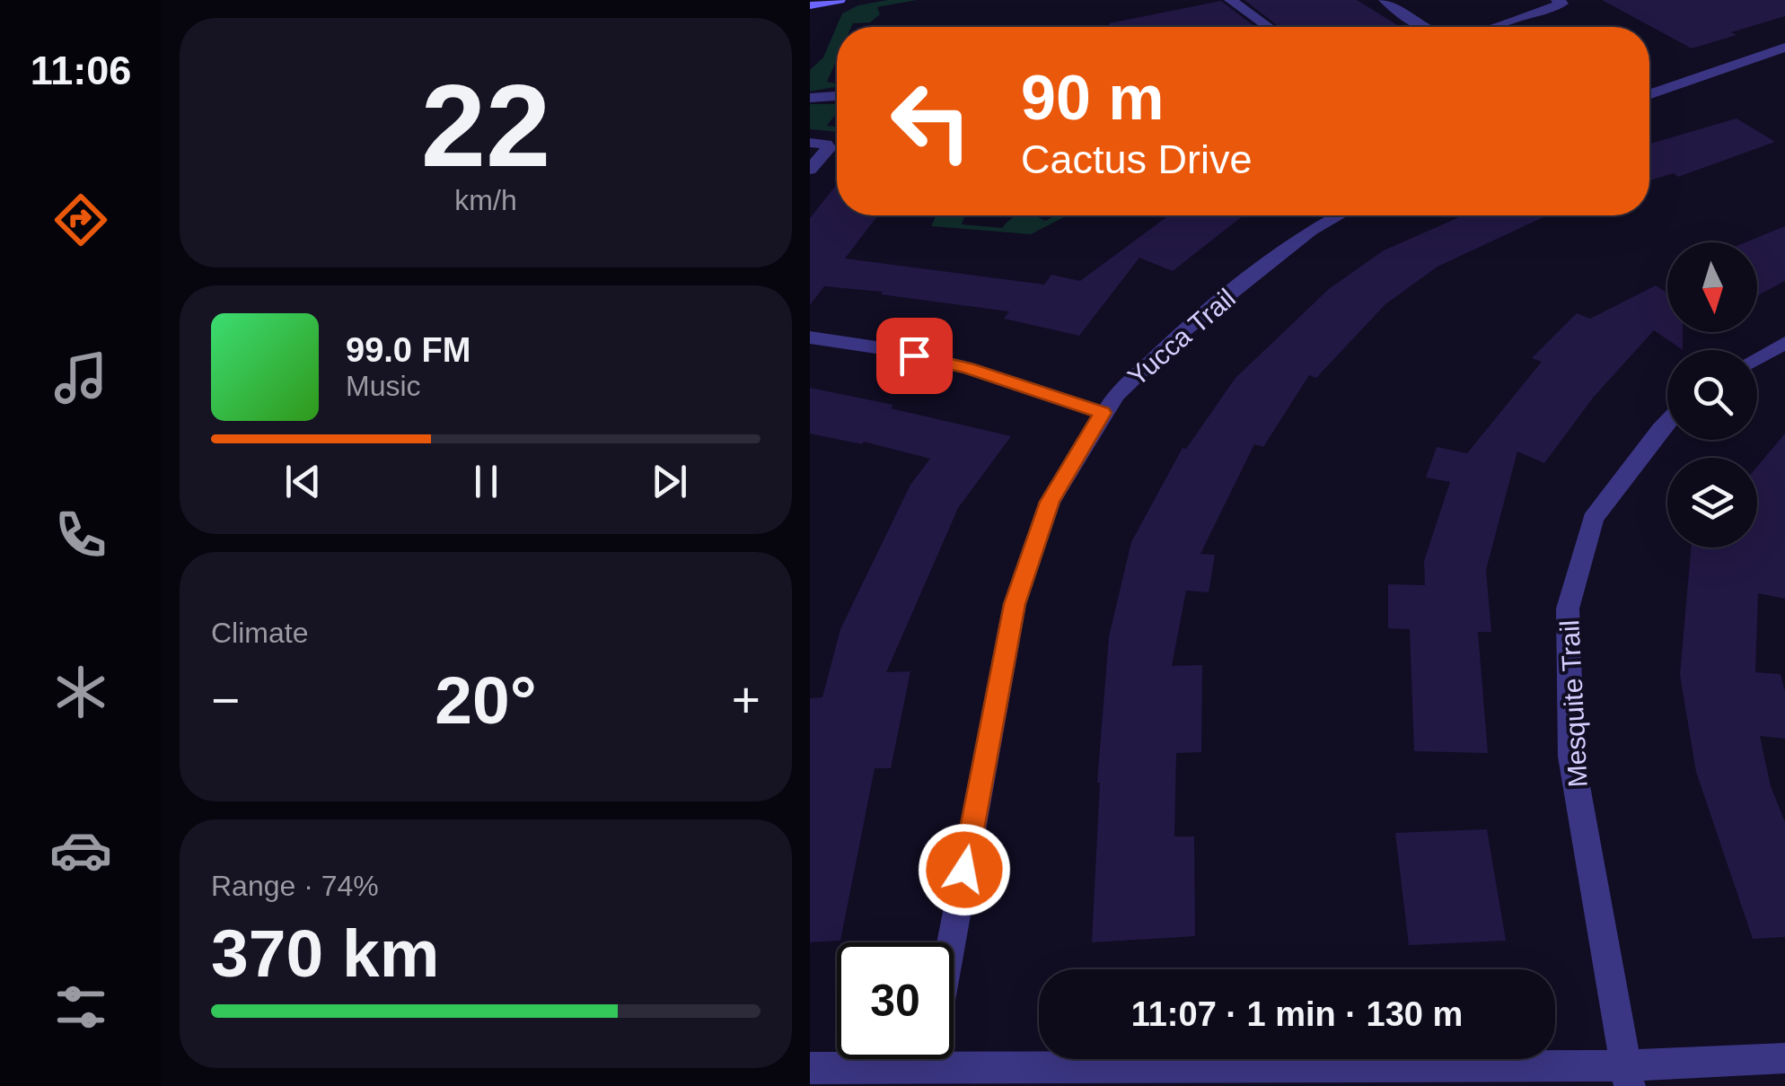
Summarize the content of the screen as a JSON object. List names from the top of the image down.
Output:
{
  "streets": {
    "street": ["Yucca Trail", "Mesquite Trail"]
  },
  "north": "bottom",
  "page": {
    "tabs": "11:06",
    "tile": [
      ["22", "km/h"],
      "Climate",
      ["Range · 74%", "370 km"]
    ],
    "turn": ["90 m", "Cactus Drive"],
    "song": ["99.0 FM", "Music"],
    "heat": ["−", "20°", "+"],
    "limit": "30",
    "trip": "11:07 · 1 min · 130 m"
  }
}
